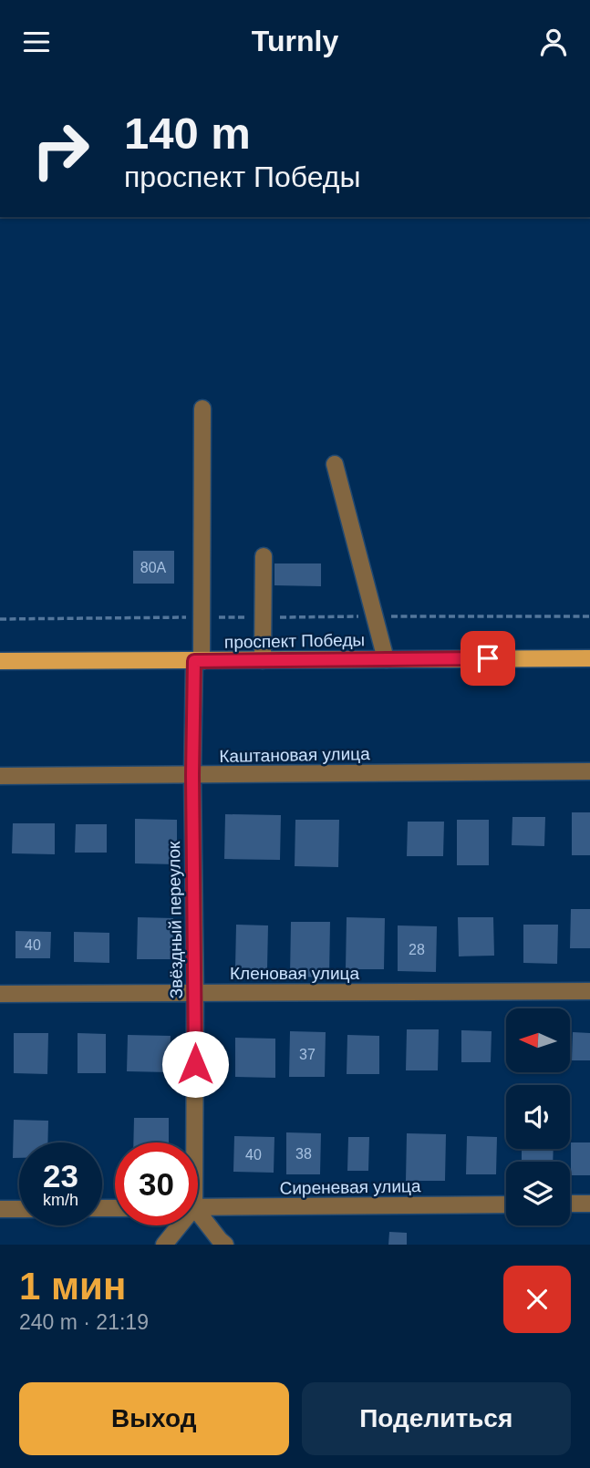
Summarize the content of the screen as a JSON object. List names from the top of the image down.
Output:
{
  "streets": {
    "main road": ["проспект Победы"],
    "street": [
      "Каштановая улица",
      "Звёздный переулок",
      "Кленовая улица",
      "Сиреневая улица"
    ]
  },
  "crossings": [
    ["проспект Победы", "Звёздный переулок"],
    ["Каштановая улица", "Звёздный переулок"],
    ["Звёздный переулок", "Кленовая улица"]
  ],
  "house_numbers": [
    "80А",
    "40",
    "28",
    "37",
    "38",
    "40"
  ],
  "north": "left",
  "page": {
    "header": "Turnly",
    "turn": ["140 m", "проспект Победы"],
    "speed": "23 km/h",
    "limit": "30",
    "heading": ["1 мин", "240 m · 21:19"],
    "buttons": ["Выход", "Поделиться"]
  }
}
